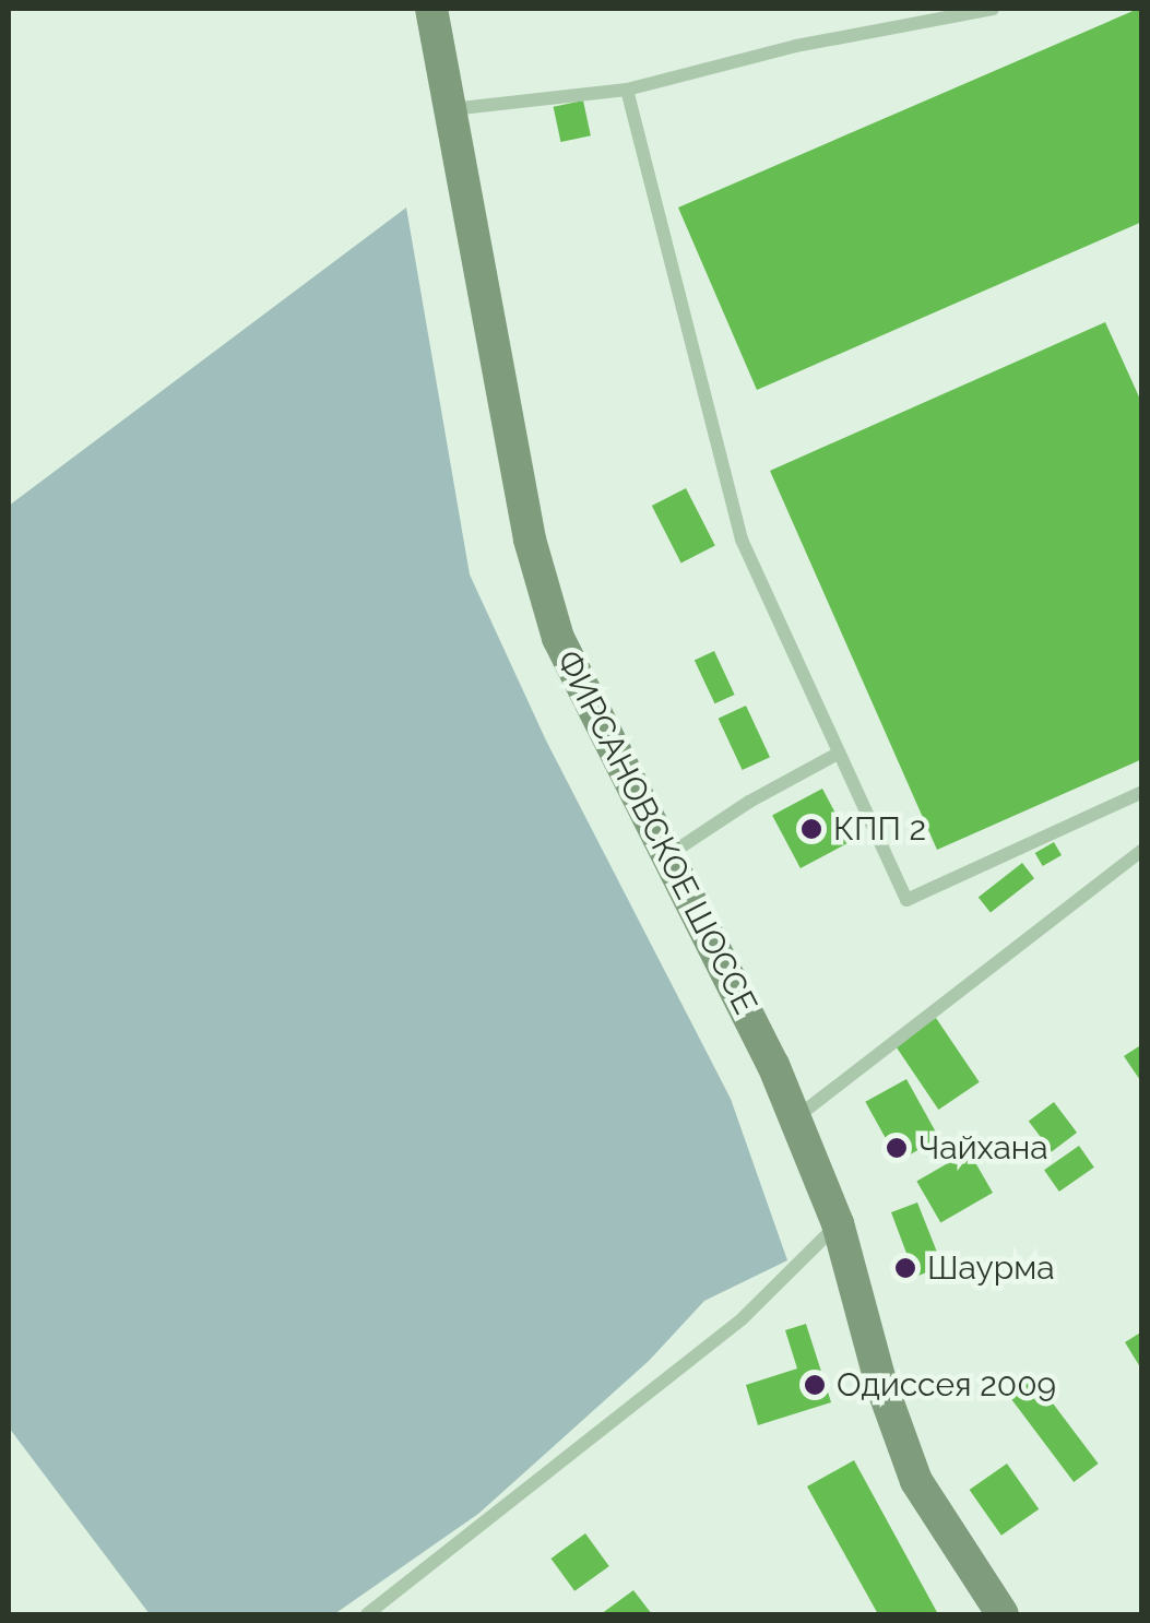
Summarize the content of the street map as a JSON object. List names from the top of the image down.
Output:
{
  "streets": {
    "main road": ["ФИРСАНОВСКОЕ ШОССЕ"]
  },
  "places": [
    "КПП 2",
    "Чайхана",
    "Шаурма",
    "Одиссея 2009"
  ]
}
